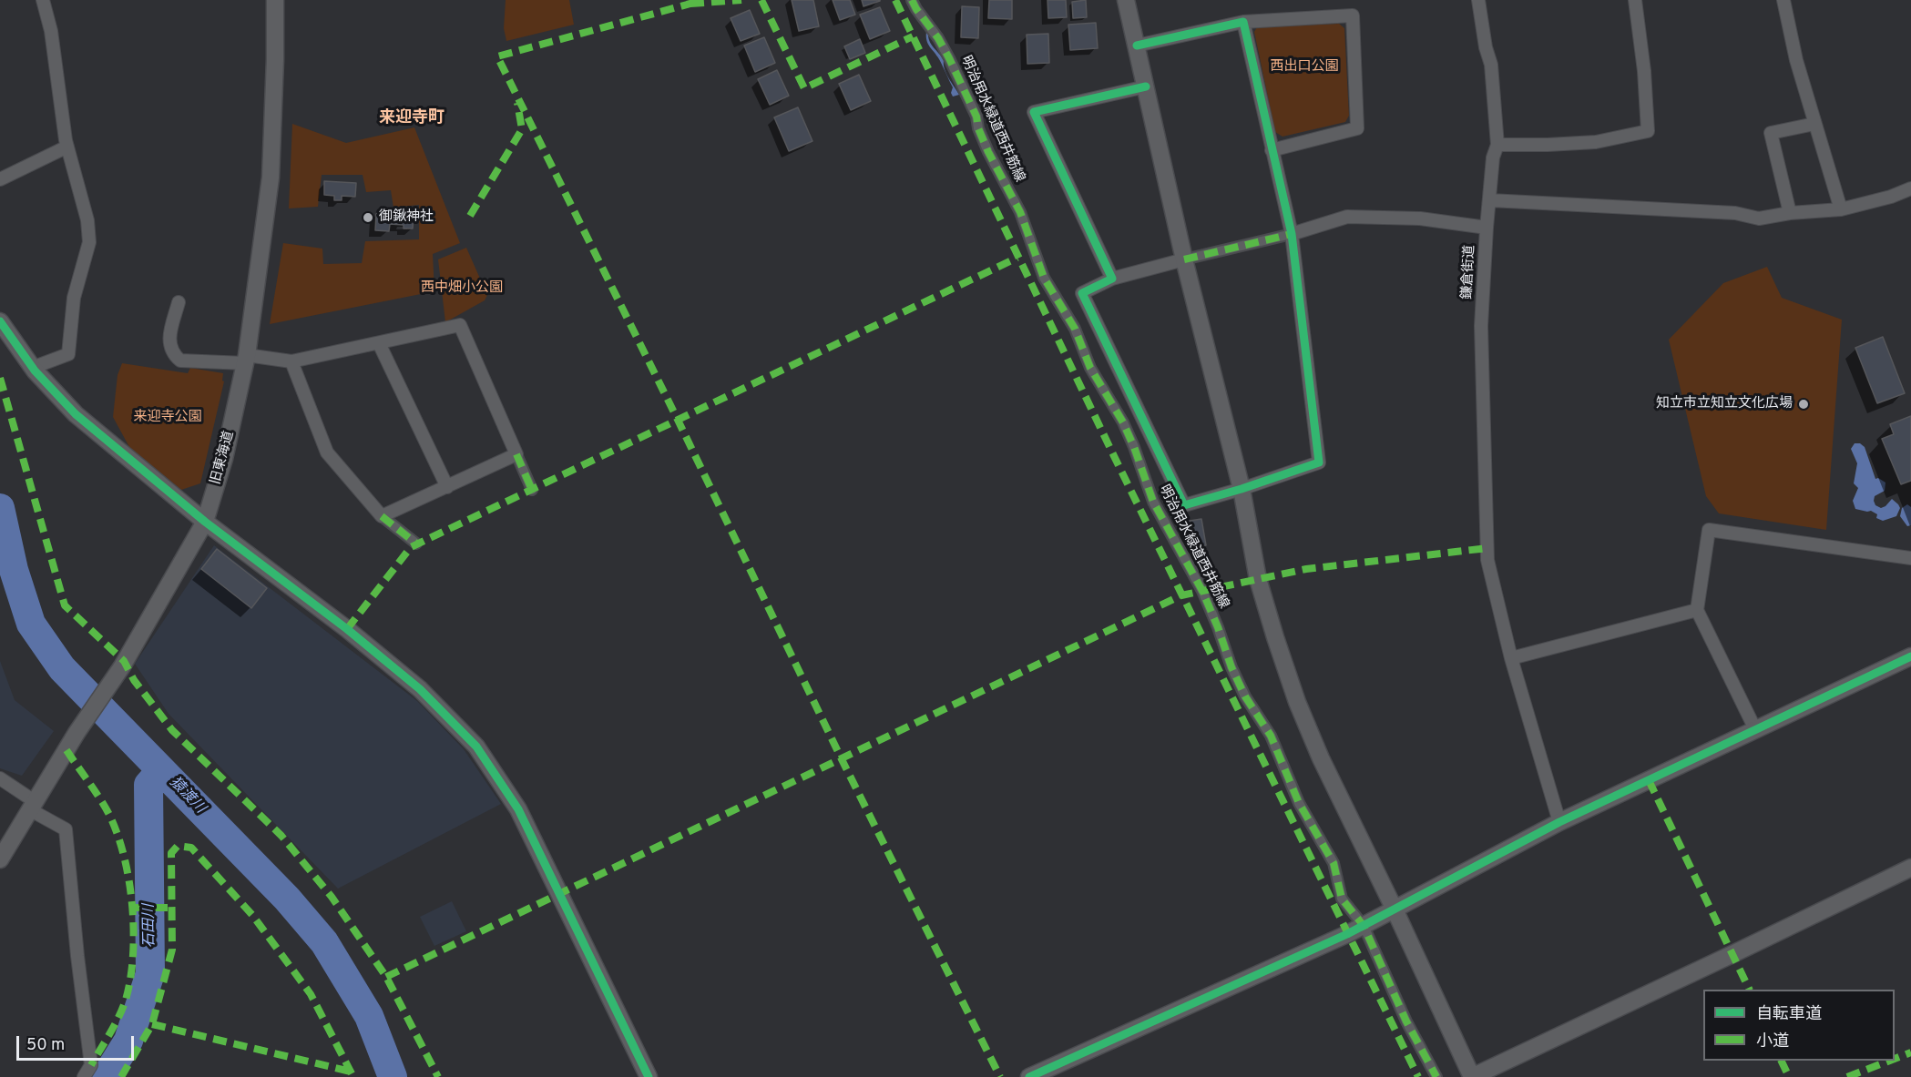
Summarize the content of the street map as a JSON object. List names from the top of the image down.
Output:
{
  "streets": {
    "street": ["明治用水緑道西井筋線", "鎌倉街道", "旧東海道"]
  },
  "districts": ["来迎寺町"],
  "water": ["猿渡川", "石田川"],
  "parks": ["西出口公園", "西中畑小公園", "来迎寺公園"],
  "places": ["御鍬神社", "知立市立知立文化広場"],
  "legend": ["自転車道", "小道"],
  "scale_bar": "50 m"
}
